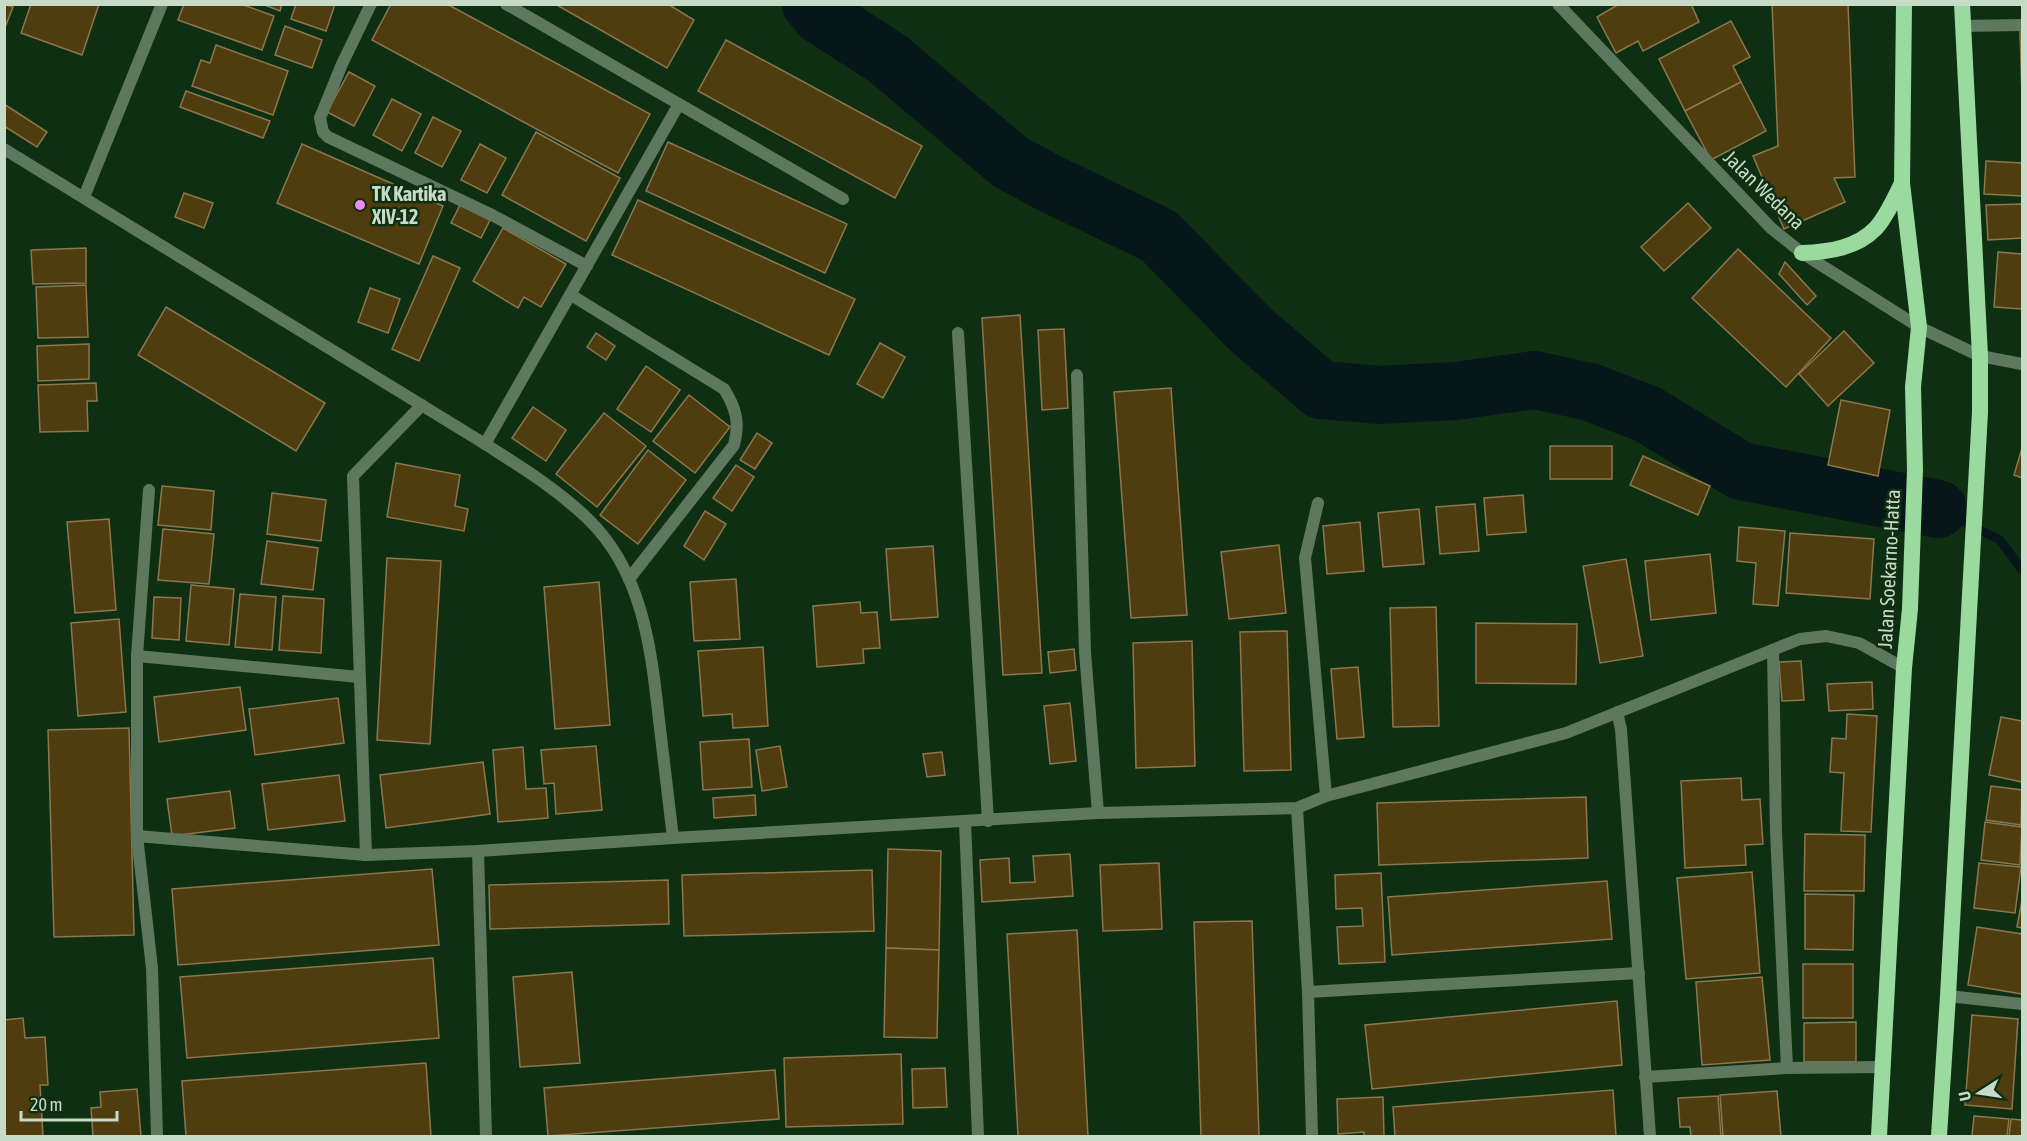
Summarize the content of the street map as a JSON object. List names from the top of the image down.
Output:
{
  "streets": {
    "highway": ["Jalan Soekarno-Hatta"],
    "street": ["Jalan Wedana"]
  },
  "crossings": [
    ["Jalan Wedana", "Jalan Soekarno-Hatta"]
  ],
  "places": ["TK Kartika XIV-12"],
  "scale_bar": "20 m",
  "north": "left"
}
